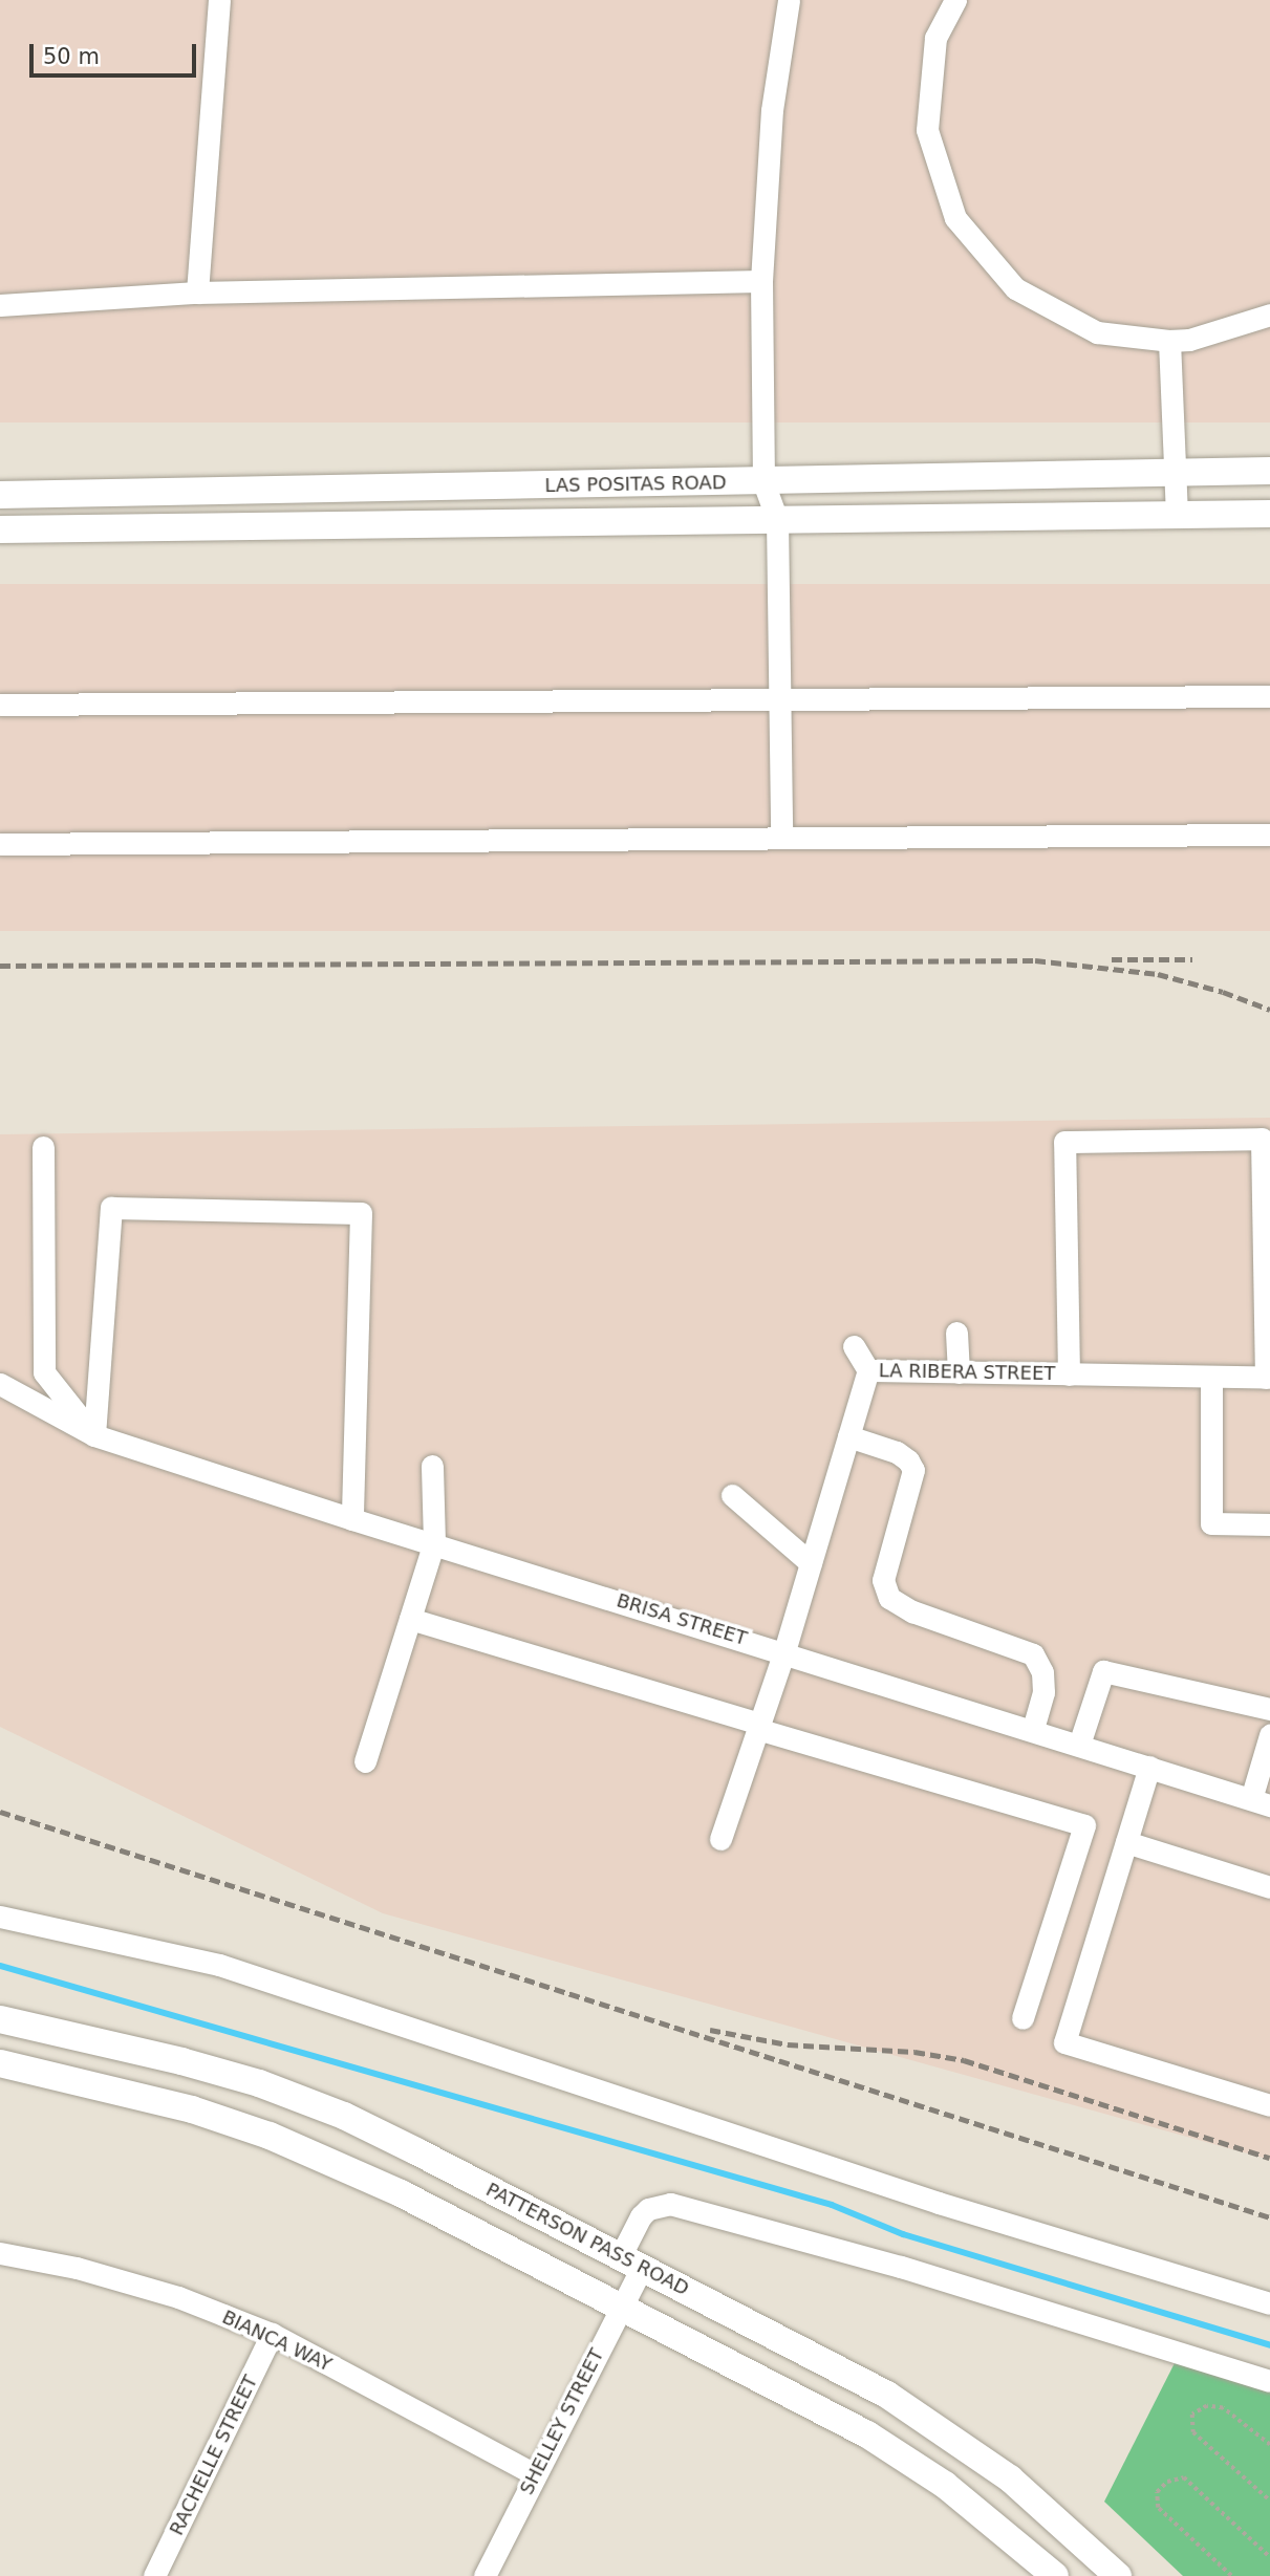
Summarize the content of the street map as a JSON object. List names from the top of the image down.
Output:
{
  "streets": {
    "main road": ["LAS POSITAS ROAD", "PATTERSON PASS ROAD"],
    "street": [
      "LA RIBERA STREET",
      "BRISA STREET",
      "BIANCA WAY",
      "SHELLEY STREET",
      "RACHELLE STREET"
    ]
  },
  "crossings": [
    ["LA RIBERA STREET", "BRISA STREET"],
    ["PATTERSON PASS ROAD", "SHELLEY STREET"],
    ["BIANCA WAY", "SHELLEY STREET"],
    ["BIANCA WAY", "RACHELLE STREET"]
  ],
  "scale_bar": "50 m"
}
